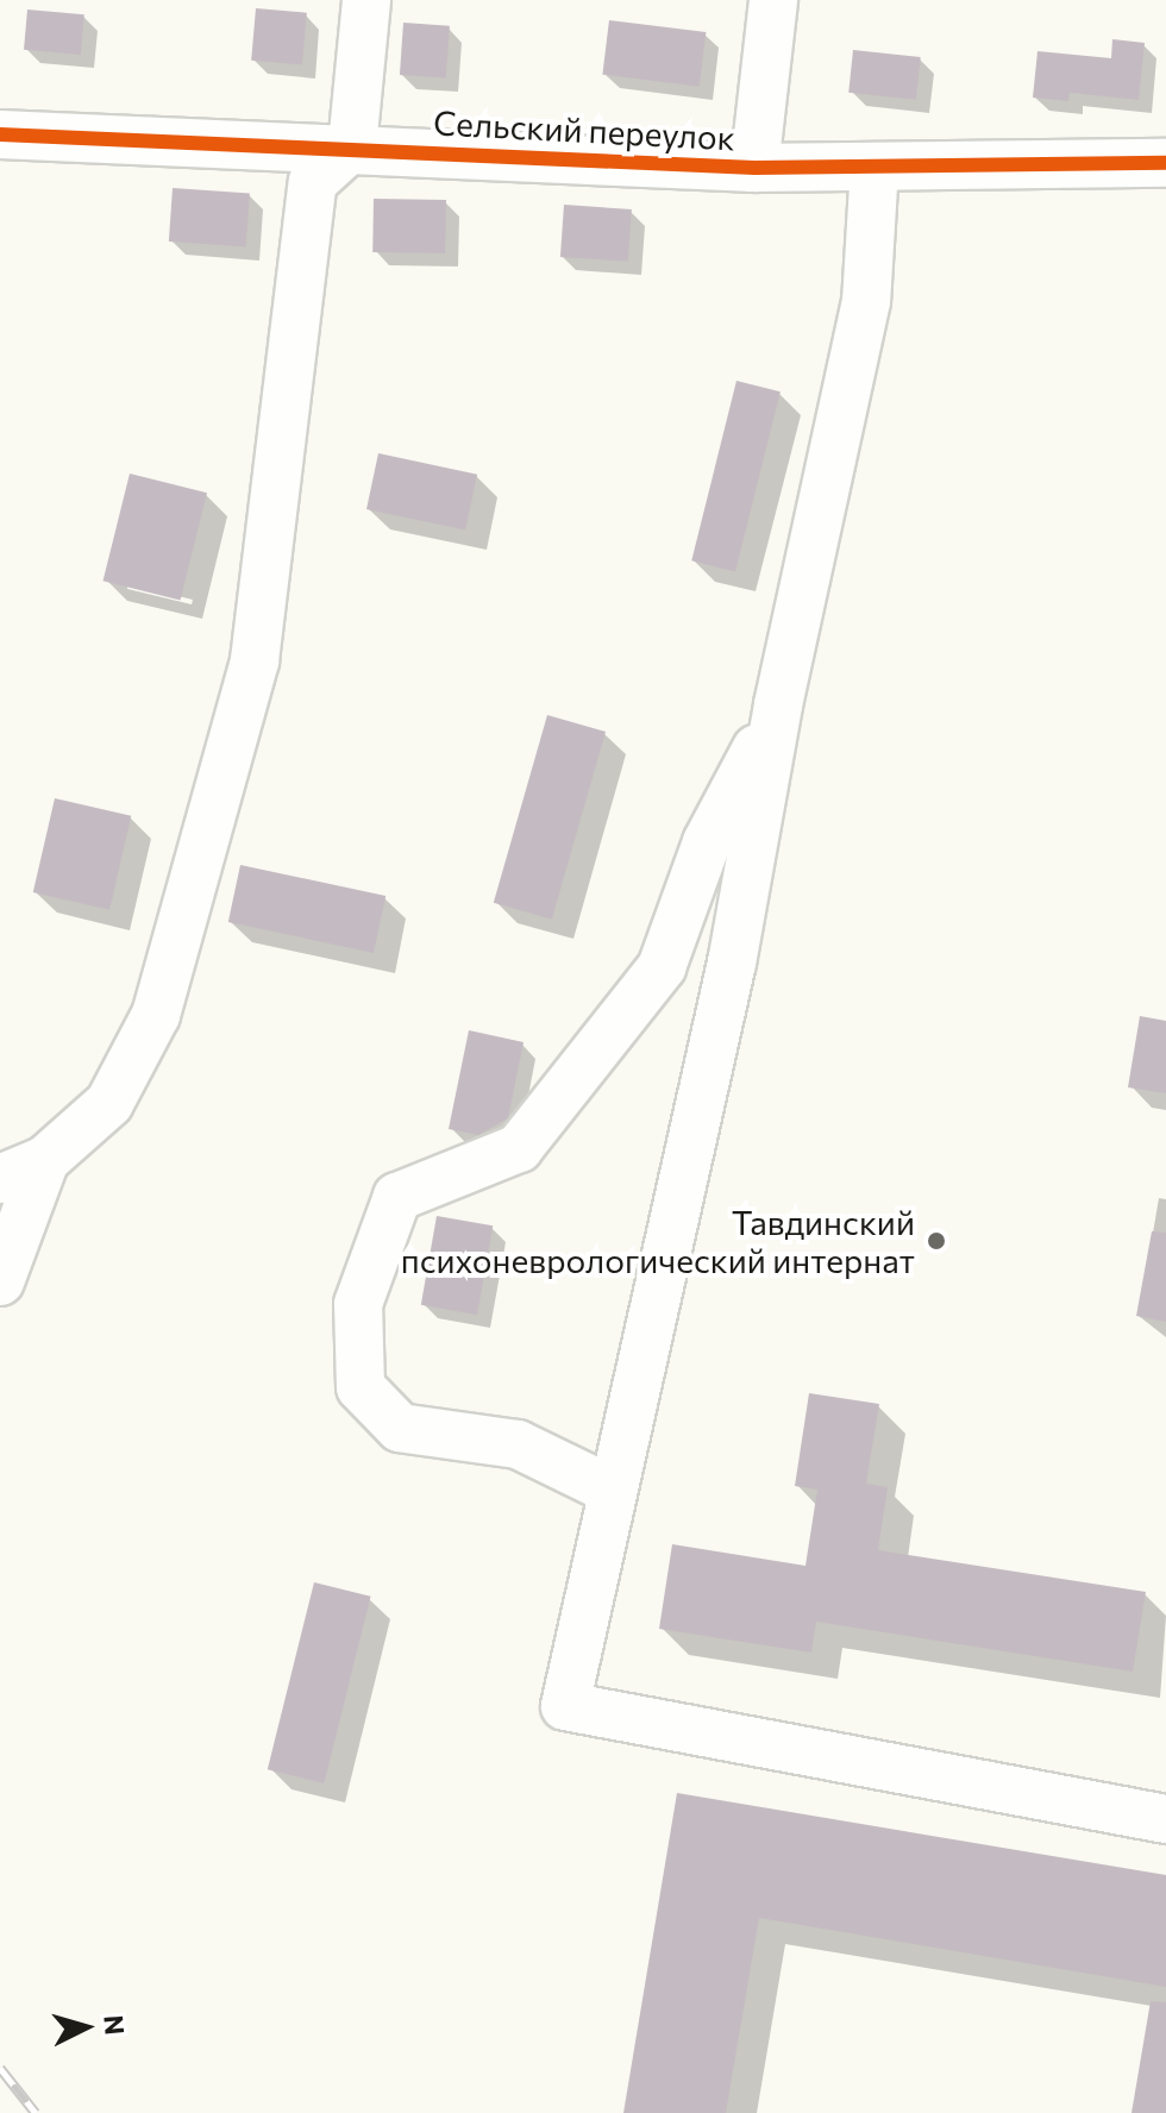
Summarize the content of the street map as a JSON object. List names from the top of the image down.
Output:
{
  "streets": {
    "street": ["Сельский переулок"]
  },
  "places": ["Тавдинский психоневрологический интернат"],
  "north": "right"
}
